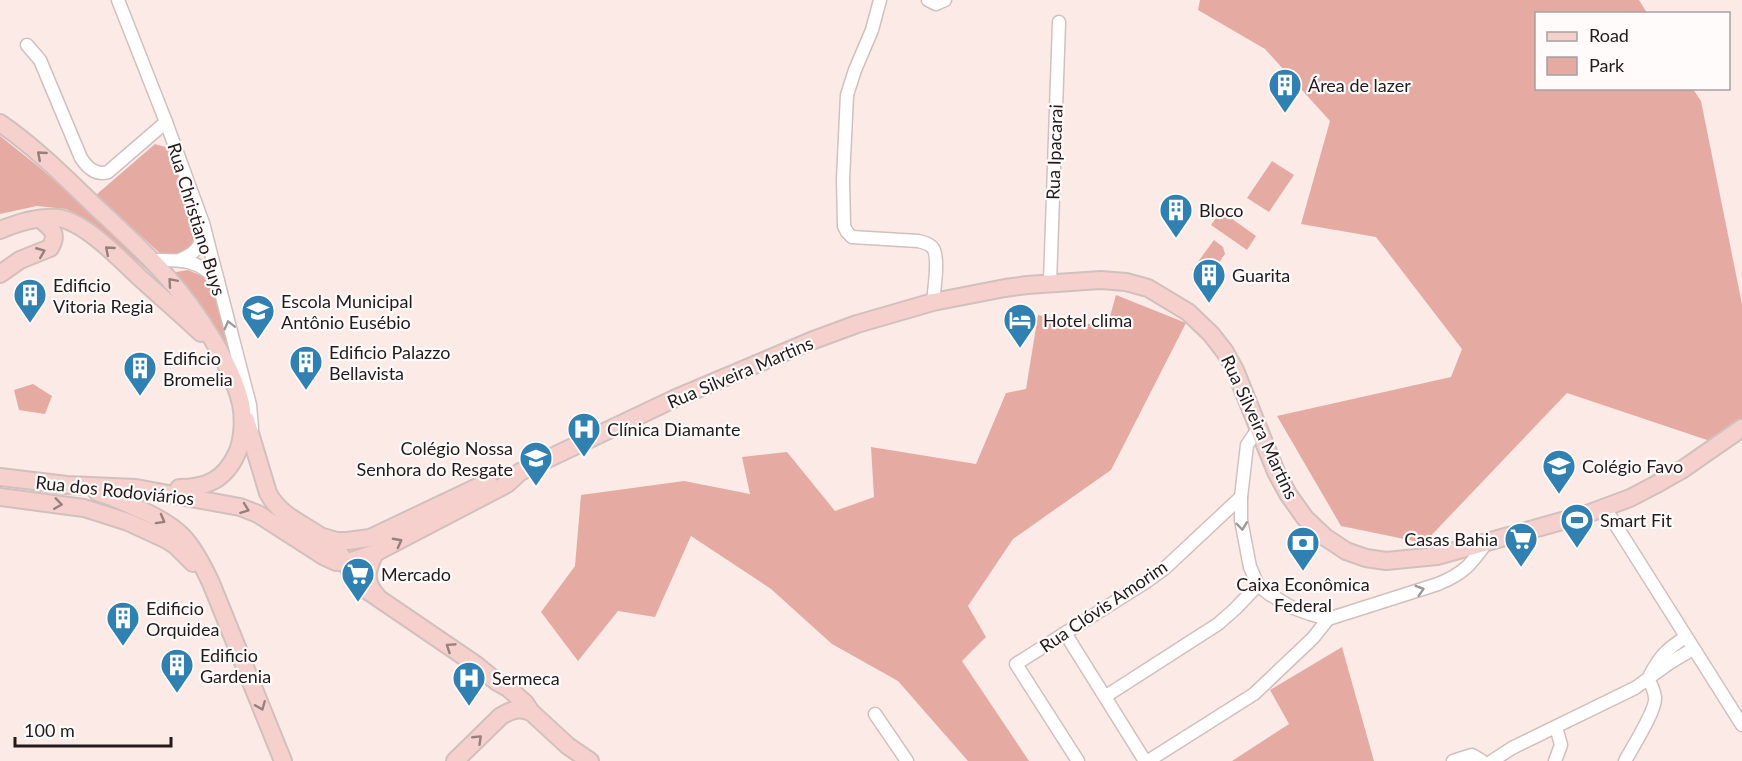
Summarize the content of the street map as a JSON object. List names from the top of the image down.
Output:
{
  "streets": {
    "main road": ["Rua Silveira Martins", "Rua dos Rodoviários"],
    "street": ["Rua Ipacarai", "Rua Christiano Buys", "Rua Clóvis Amorim"]
  },
  "crossings": [
    ["Rua Ipacarai", "Rua Silveira Martins"],
    ["Rua Silveira Martins", "Rua dos Rodoviários"]
  ],
  "one_way": ["Rua Christiano Buys"],
  "places": {
    "building": [
      "Área de lazer",
      "Bloco",
      "Guarita",
      "Edificio Vitoria Regia",
      "Edificio Palazzo Bellavista",
      "Edificio Bromelia",
      "Edificio Orquidea",
      "Edificio Gardenia"
    ],
    "school or university": ["Escola Municipal Antônio Eusébio", "Colégio Nossa Senhora do Resgate", "Colégio Favo"],
    "hotel": ["Hotel clima"],
    "hospital": ["Clínica Diamante", "Sermeca"],
    "sports": ["Smart Fit"],
    "supermarket": ["Casas Bahia", "Mercado"],
    "bank": ["Caixa Econômica Federal"]
  },
  "legend": ["Road", "Park"],
  "scale_bar": "100 m"
}
